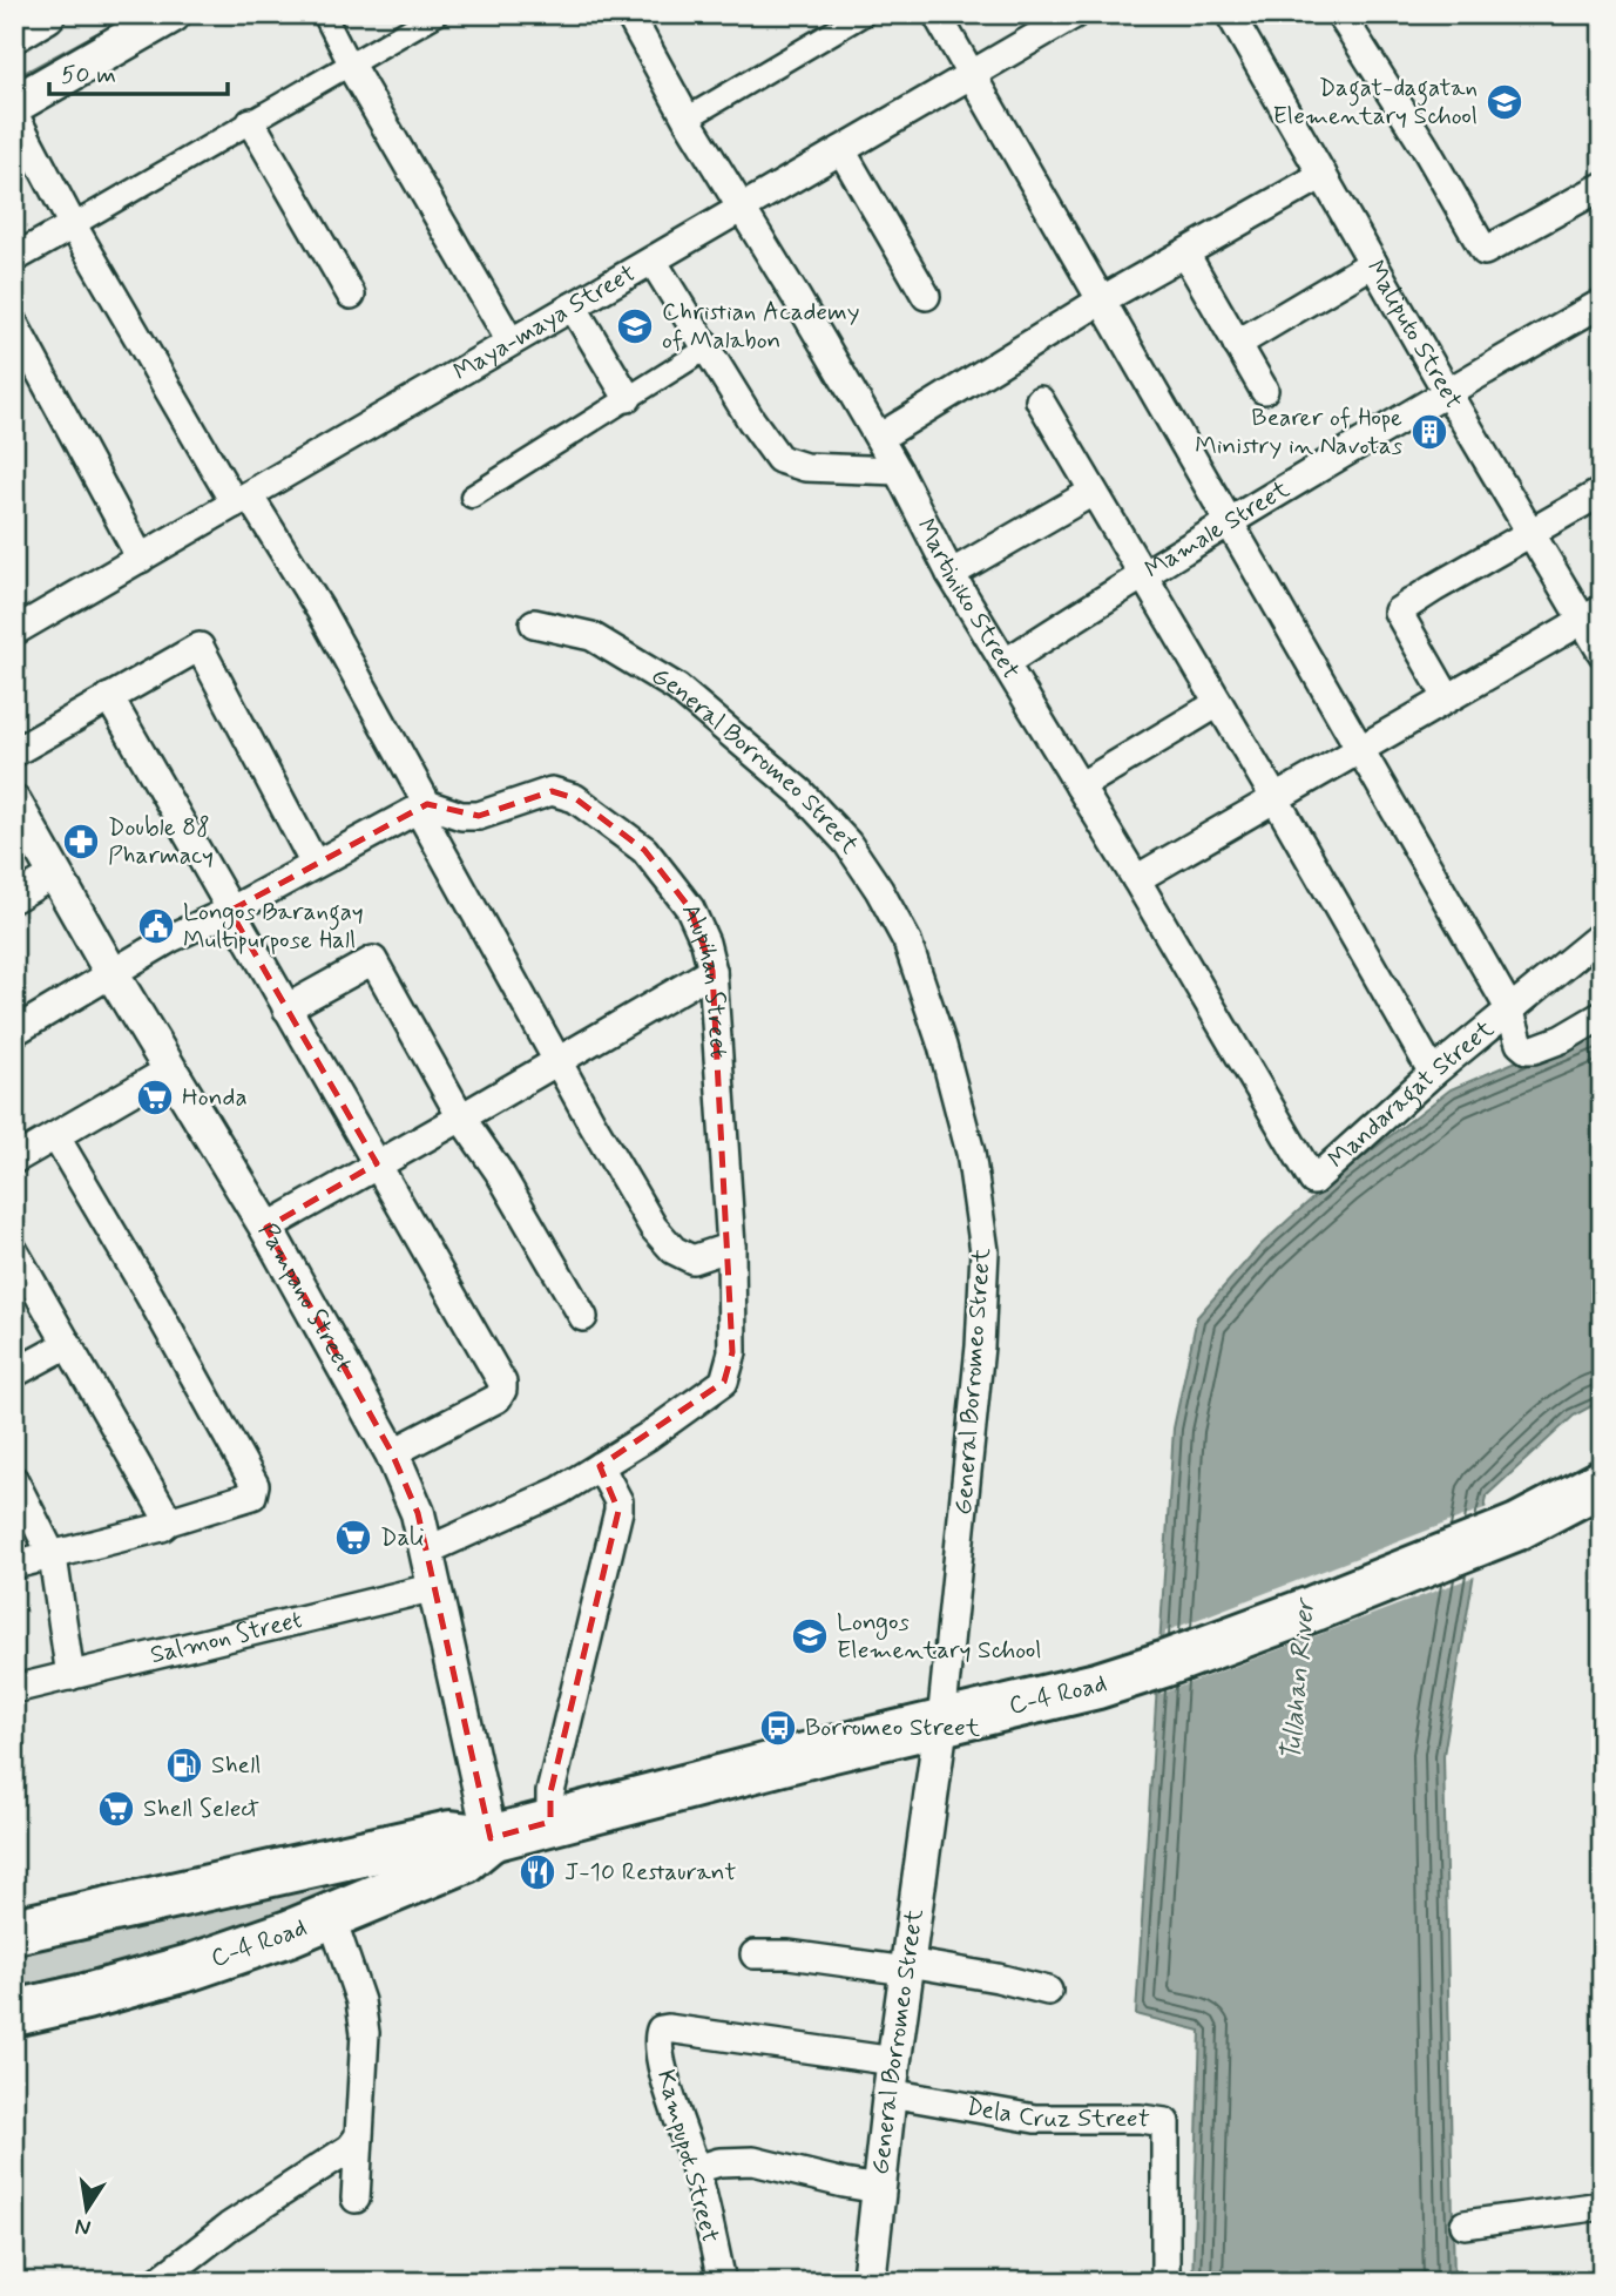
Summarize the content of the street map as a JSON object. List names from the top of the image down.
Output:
{
  "streets": {
    "highway": ["C-4 Road"],
    "street": [
      "Maya-maya Street",
      "Maliputo Street",
      "Mamale Street",
      "Martiniko Street",
      "General Borromeo Street",
      "Alupihan Street",
      "Mandaragat Street",
      "Pampano Street",
      "Salmon Street",
      "Dela Cruz Street",
      "Kampupot Street"
    ]
  },
  "crossings": [
    ["Maya-maya Street", "Martiniko Street"],
    ["Maliputo Street", "Mamale Street"],
    ["Mamale Street", "Martiniko Street"],
    ["Martiniko Street", "Mandaragat Street"],
    ["General Borromeo Street", "C-4 Road"],
    ["General Borromeo Street", "Dela Cruz Street"],
    ["General Borromeo Street", "Kampupot Street"],
    ["Alupihan Street", "Pampano Street"],
    ["Pampano Street", "Salmon Street"],
    ["Pampano Street", "C-4 Road"]
  ],
  "water": ["Tullahan River"],
  "places": {
    "school or university": ["Dagat-dagatan Elementary School", "Christian Academy of Malabon", "Longos Elementary School"],
    "building": ["Bearer of Hope Ministry in Navotas"],
    "pharmacy": ["Double 88 Pharmacy"],
    "public building": ["Longos Barangay Multipurpose Hall"],
    "supermarket": ["Honda", "Dali", "Shell Select"],
    "bus stop": ["Borromeo Street"],
    "fuel station": ["Shell"],
    "restaurant": ["J-10 Restaurant"]
  },
  "scale_bar": "50 m",
  "north": "bottom"
}
